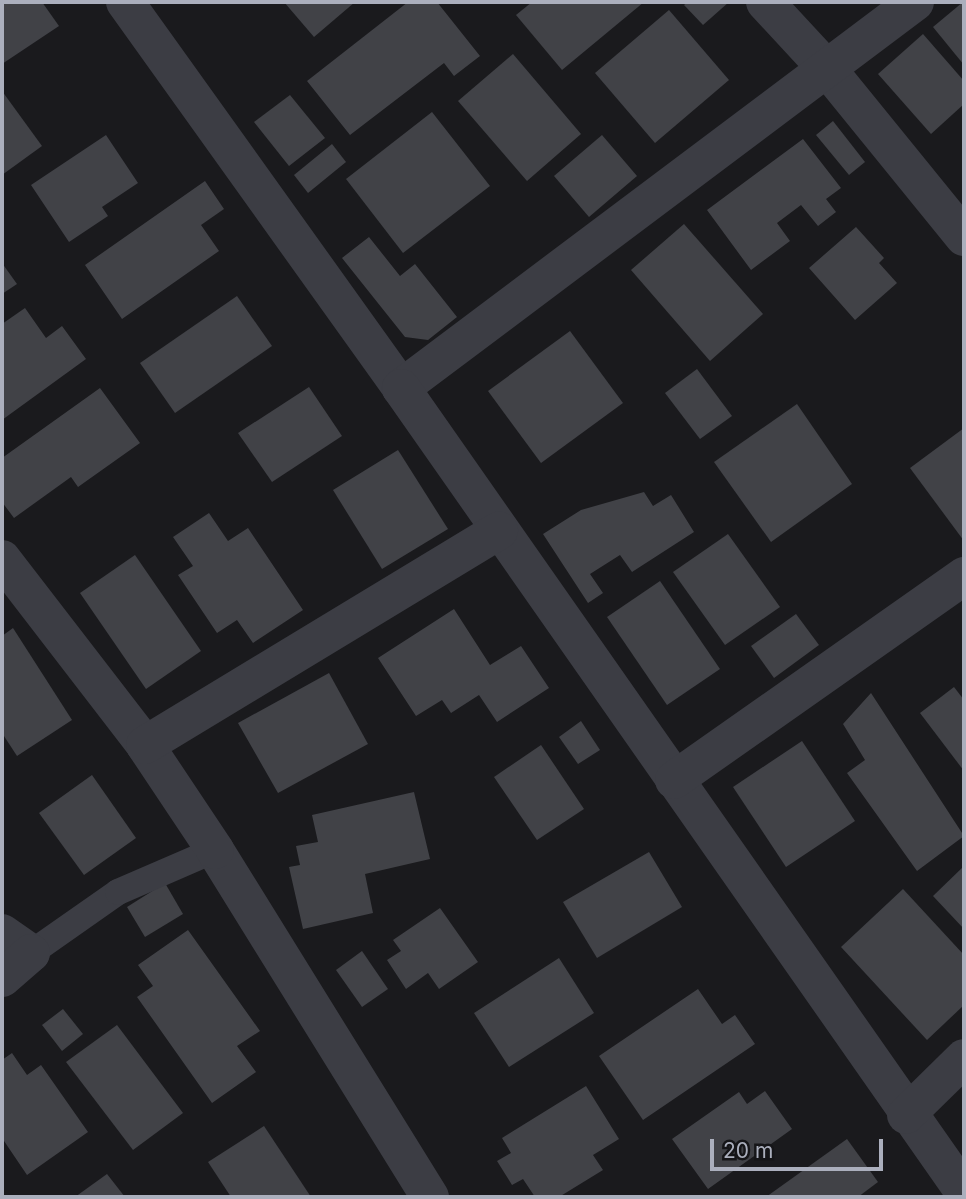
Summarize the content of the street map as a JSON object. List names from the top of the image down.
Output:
{
  "scale_bar": "20 m"
}
